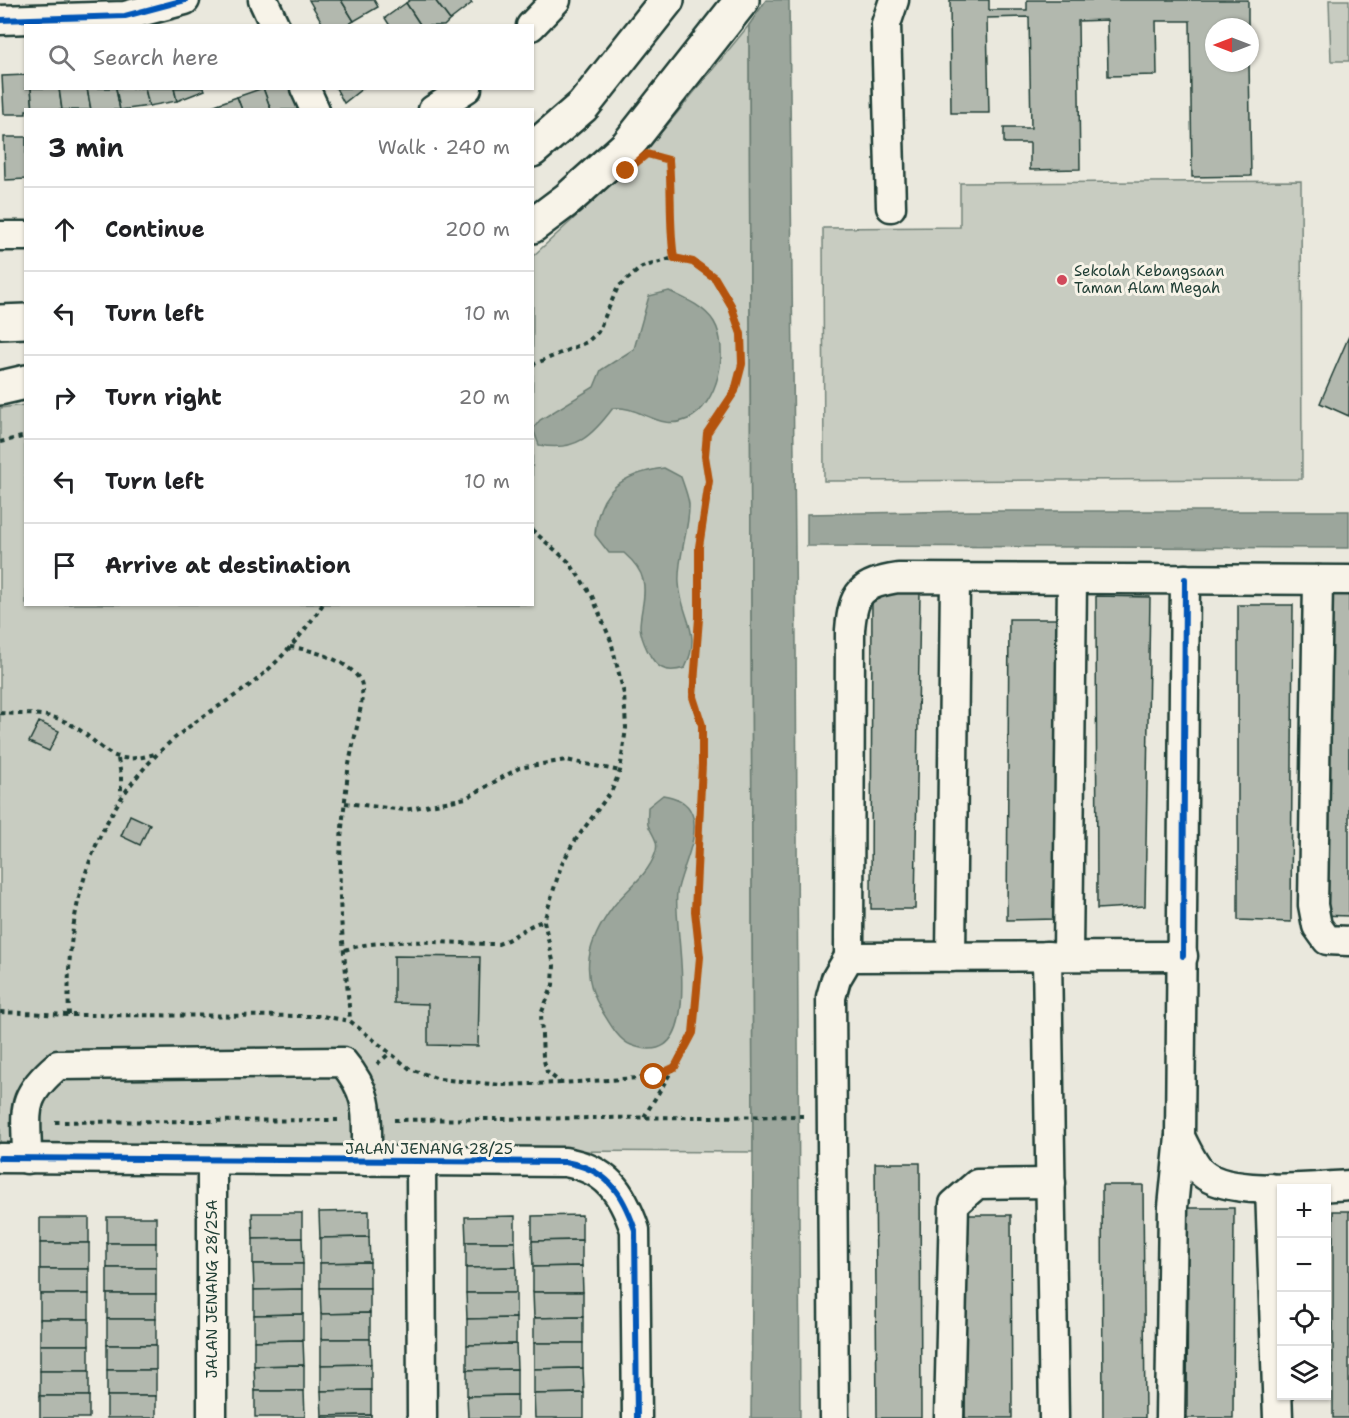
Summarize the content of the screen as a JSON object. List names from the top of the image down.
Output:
{
  "streets": {
    "street": ["JALAN JENANG 28/25", "JALAN JENANG 28/25A"]
  },
  "crossings": [
    ["JALAN JENANG 28/25", "JALAN JENANG 28/25A"]
  ],
  "places": ["Sekolah Kebangsaan Taman Alam Megah"],
  "north": "left",
  "page": {
    "search": "Search here",
    "heading": ["3 min", "Walk · 240 m"],
    "list": [
      ["Continue", "200 m"],
      ["Turn left", "10 m"],
      ["Turn right", "20 m"],
      ["Turn left", "10 m"],
      "Arrive at destination"
    ],
    "map_buttons": ["+", "−"]
  }
}
